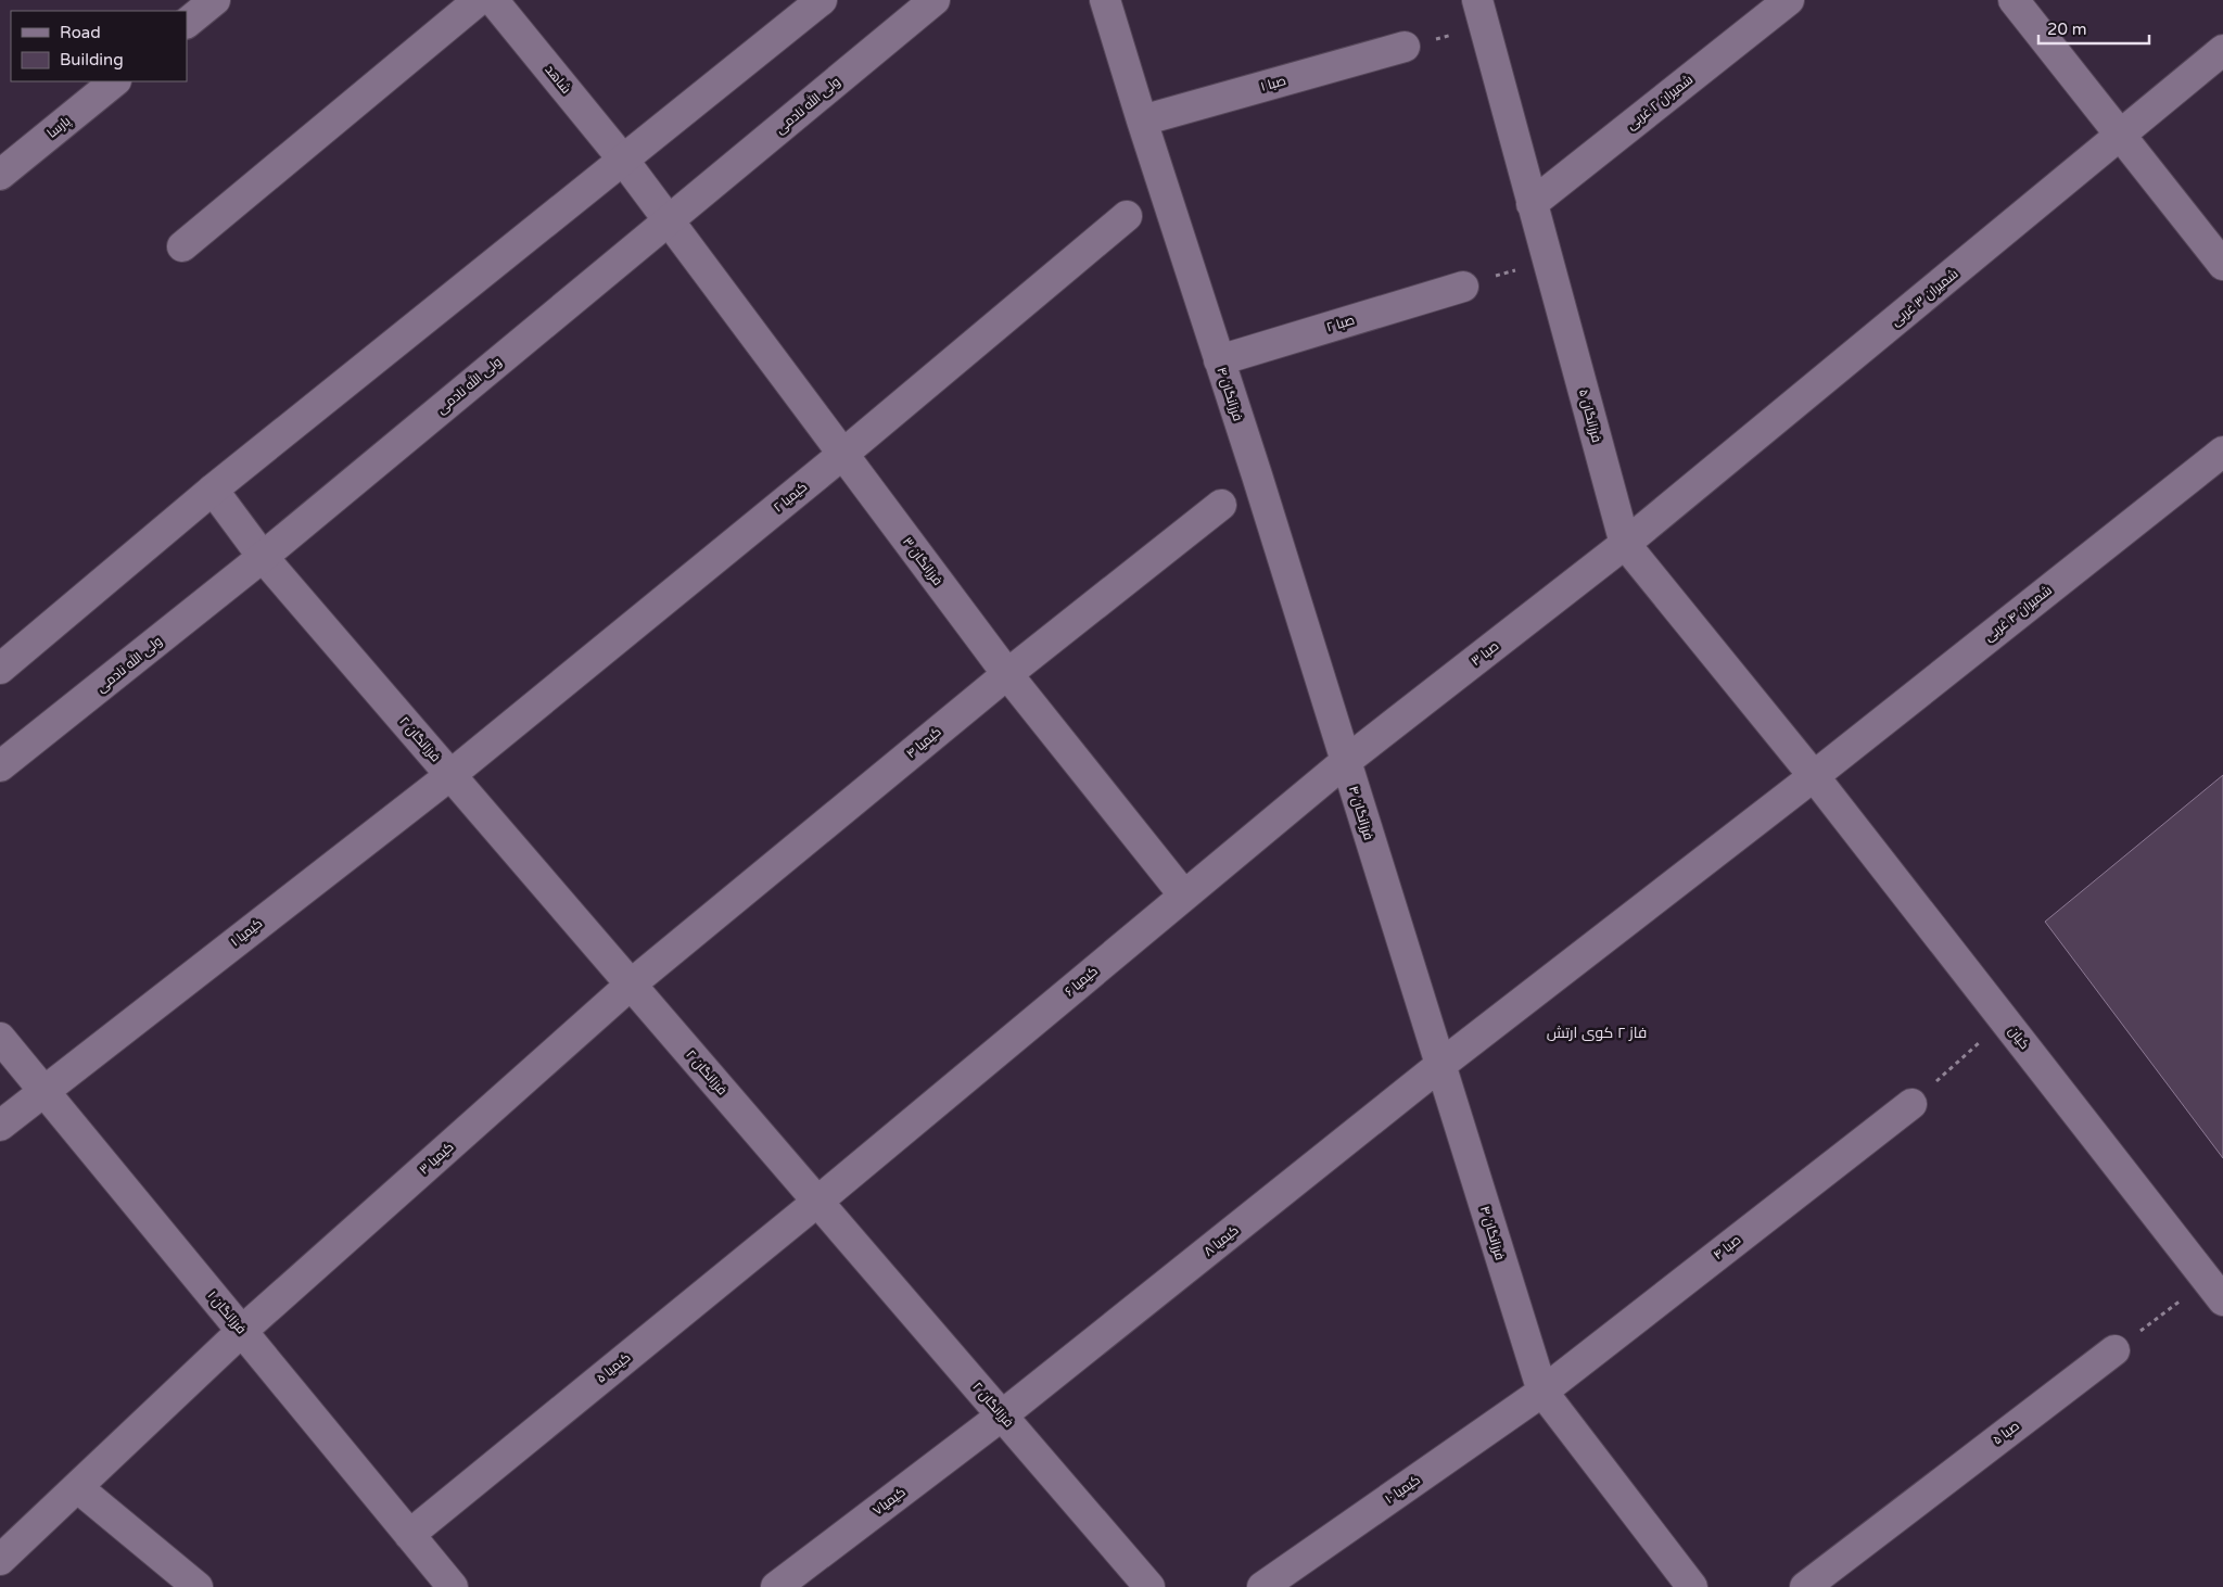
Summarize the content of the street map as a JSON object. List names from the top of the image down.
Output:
{
  "streets": {
    "street": [
      "شاهد",
      "صبا ۱",
      "شمیران ۲ غربی",
      "ولی الله نادمی",
      "پارسا",
      "شمیران ۳ غربی",
      "صبا ۲",
      "فرزانگان ۴",
      "فرزانگان ۵",
      "کیمیا ۲",
      "فرزانگان ۳",
      "شمیران ۴ غربی",
      "صبا ۳",
      "فرزانگان ۲",
      "کیمیا ۴",
      "کیمیا ۱",
      "کیمیا ۶",
      "کیان",
      "کیمیا ۳",
      "کیمیا ۸",
      "صبا ۴",
      "فرزانگان ۱",
      "کیمیا ۵",
      "صبا ۵",
      "کیمیا ۱۰",
      "کیمیا۷"
    ]
  },
  "crossings": [
    ["شاهد", "ولی الله نادمی"],
    ["شاهد", "فرزانگان ۳"],
    ["صبا ۱", "فرزانگان ۴"],
    ["شمیران ۲ غربی", "فرزانگان ۵"],
    ["ولی الله نادمی", "فرزانگان ۳"],
    ["ولی الله نادمی", "فرزانگان ۲"],
    ["شمیران ۳ غربی", "فرزانگان ۵"],
    ["شمیران ۳ غربی", "صبا ۳"],
    ["صبا ۲", "فرزانگان ۴"],
    ["فرزانگان ۴", "شمیران ۴ غربی"],
    ["فرزانگان ۴", "صبا ۳"],
    ["فرزانگان ۴", "کیمیا ۶"],
    ["فرزانگان ۴", "کیمیا ۸"],
    ["فرزانگان ۴", "صبا ۴"],
    ["فرزانگان ۴", "کیمیا ۱۰"],
    ["فرزانگان ۵", "شمیران ۴ غربی"],
    ["فرزانگان ۵", "صبا ۳"],
    ["فرزانگان ۵", "کیان"],
    ["کیمیا ۲", "فرزانگان ۳"],
    ["کیمیا ۲", "فرزانگان ۲"],
    ["کیمیا ۲", "کیمیا ۱"],
    ["فرزانگان ۳", "کیمیا ۴"],
    ["فرزانگان ۳", "کیمیا ۶"],
    ["شمیران ۴ غربی", "کیان"],
    ["شمیران ۴ غربی", "کیمیا ۸"],
    ["صبا ۳", "کیمیا ۶"],
    ["فرزانگان ۲", "کیمیا ۴"],
    ["فرزانگان ۲", "کیمیا ۱"],
    ["فرزانگان ۲", "کیمیا ۶"],
    ["فرزانگان ۲", "کیمیا ۳"],
    ["فرزانگان ۲", "کیمیا ۸"],
    ["فرزانگان ۲", "کیمیا ۵"],
    ["فرزانگان ۲", "کیمیا۷"],
    ["کیمیا ۴", "کیمیا ۳"],
    ["کیمیا ۱", "فرزانگان ۱"],
    ["کیمیا ۶", "کیمیا ۵"],
    ["کیمیا ۳", "فرزانگان ۱"],
    ["کیمیا ۸", "کیمیا۷"],
    ["صبا ۴", "کیمیا ۱۰"],
    ["فرزانگان ۱", "کیمیا ۵"]
  ],
  "districts": ["فاز ۲ کوی ارتش"],
  "legend": ["Road", "Building"],
  "scale_bar": "20 m"
}
